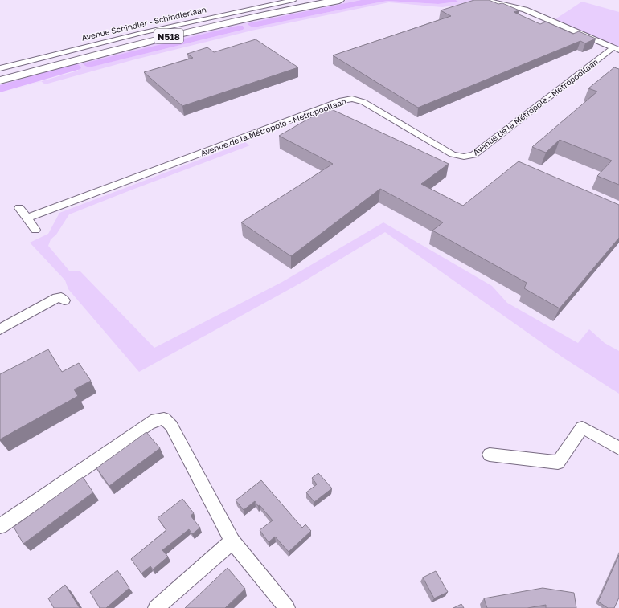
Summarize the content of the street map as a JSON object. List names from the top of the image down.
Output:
{
  "streets": {
    "highway": ["N518"],
    "street": ["Avenue Schindler - Schindlerlaan", "Avenue de la Métropole - Metropoollaan"]
  }
}
